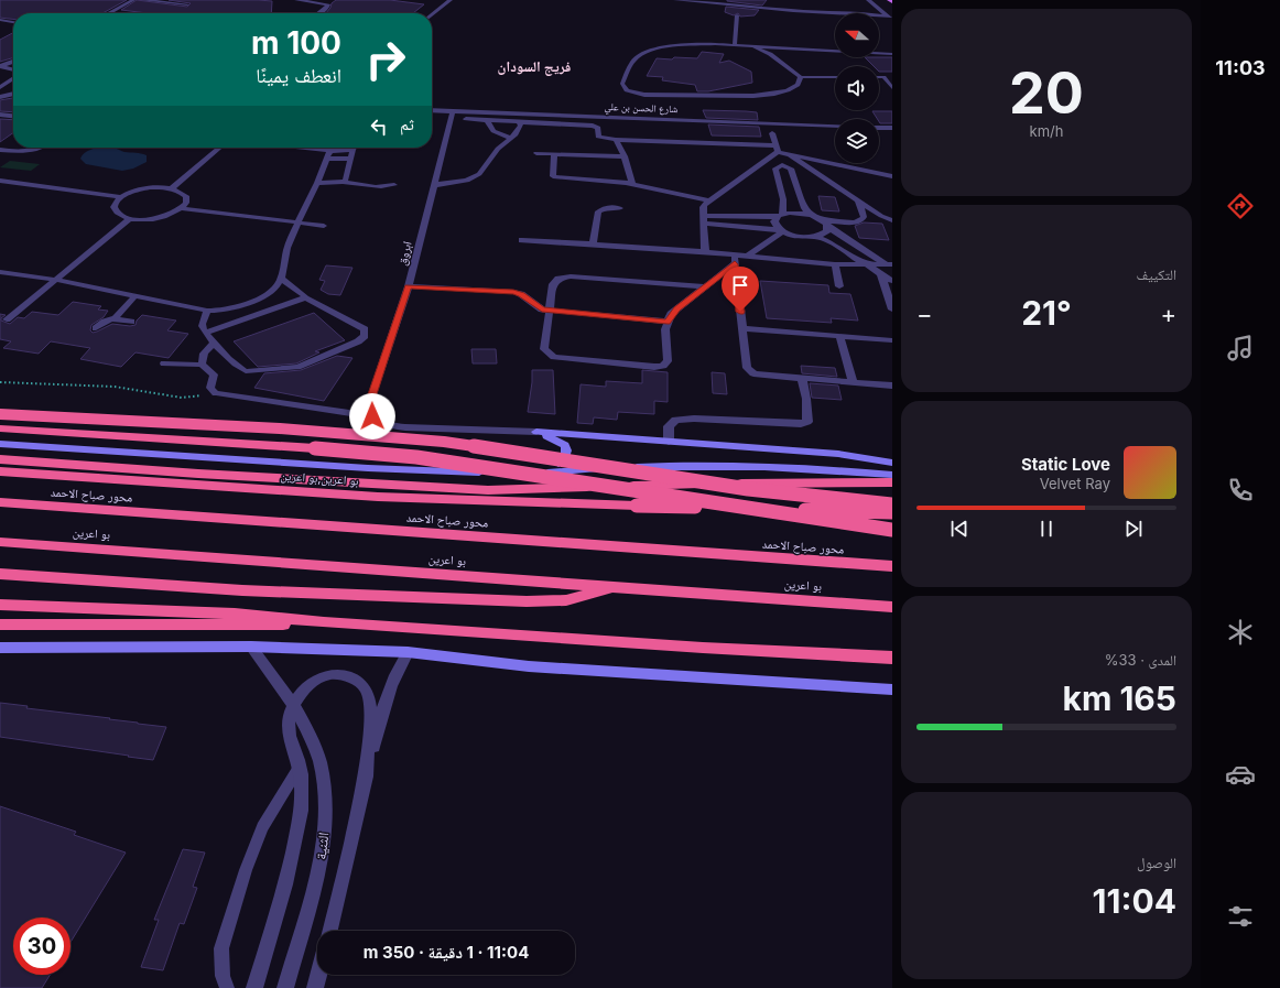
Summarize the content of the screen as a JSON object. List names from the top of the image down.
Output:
{
  "streets": {
    "highway": ["بو اعرين,بو اعرين", "محور صباح الاحمد", "بو اعرين"],
    "street": ["شارع الحسن بن علي", "ابروق", "الثنية"]
  },
  "crossings": [
    ["شارع الحسن بن علي", "ابروق"]
  ],
  "districts": ["فريج السودان"],
  "north": "left",
  "page": {
    "tabs": "11:03",
    "tile": [
      ["20", "km/h"],
      "التكييف",
      ["المدى · 33%", "165 km"],
      ["الوصول", "11:04"]
    ],
    "turn": ["100 m", "انعطف يمينًا"],
    "then": "ثم",
    "heat": ["−", "21°", "+"],
    "song": ["Static Love", "Velvet Ray"],
    "limit": "30",
    "trip": "11:04 · 1 دقيقة · 350 m"
  }
}
